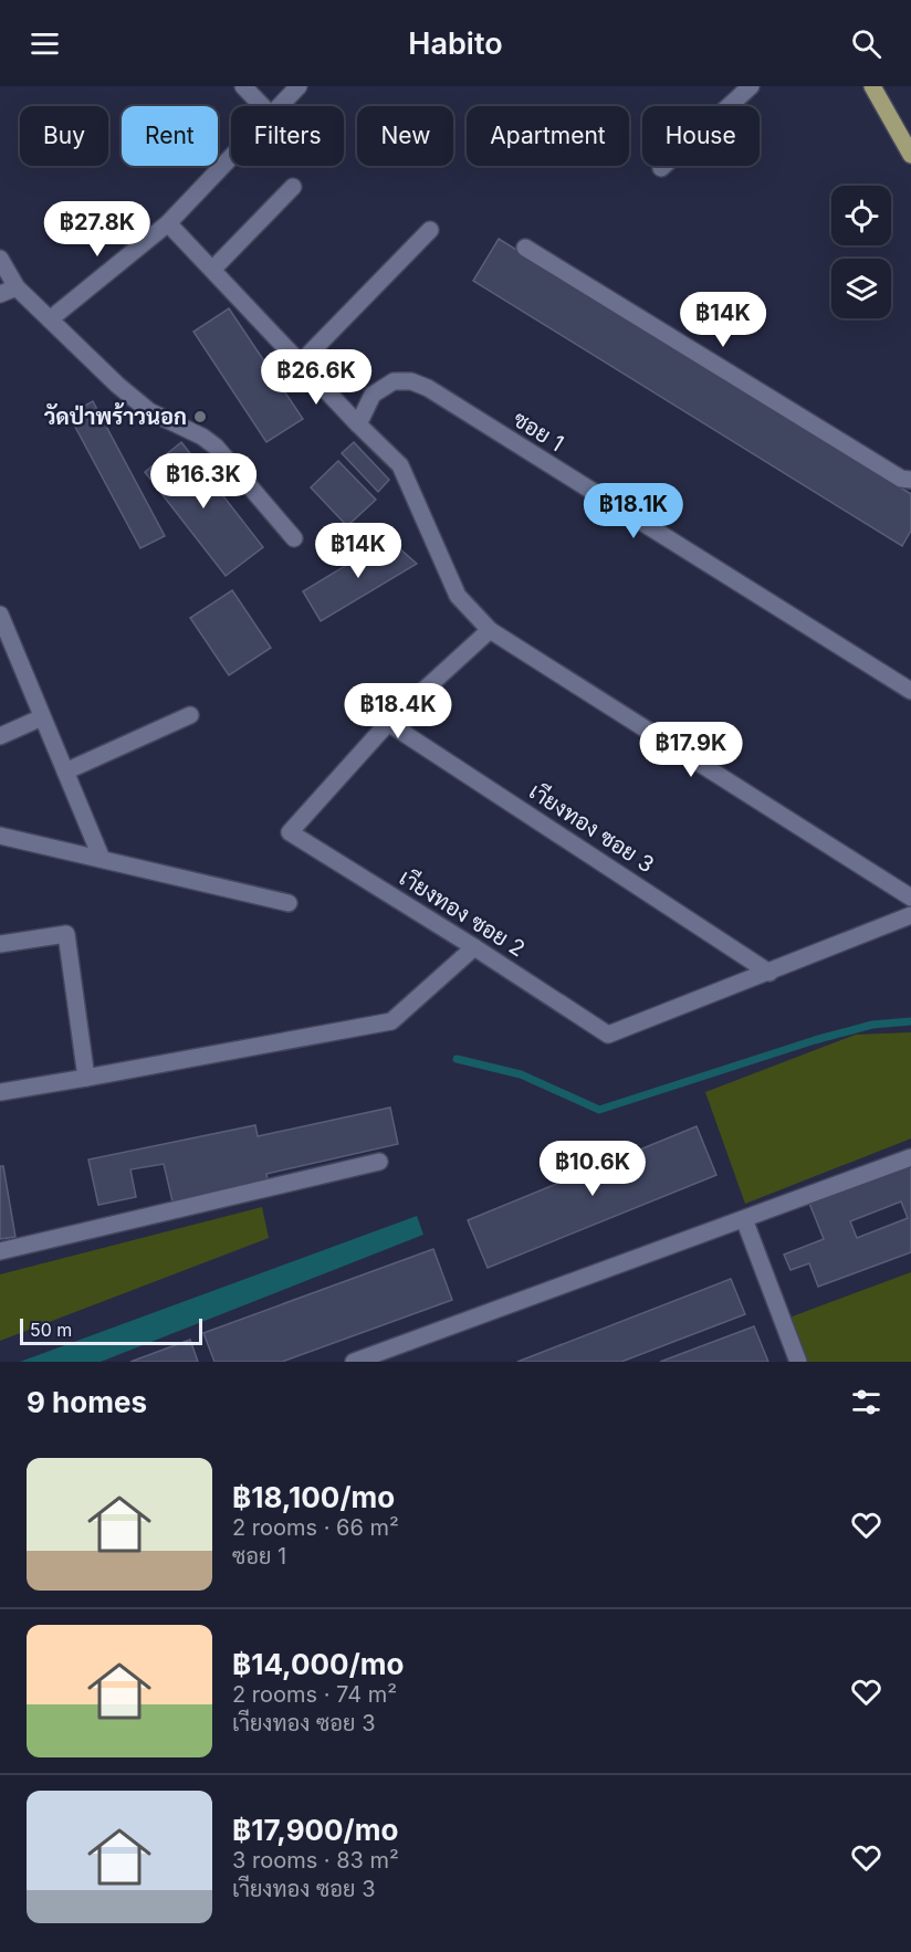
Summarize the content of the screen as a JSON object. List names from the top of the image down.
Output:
{
  "streets": {
    "street": ["ซอย 1", "เาียงทอง ซอย 3", "เาียงทอง ซอย 2"]
  },
  "crossings": [
    ["เาียงทอง ซอย 3", "เาียงทอง ซอย 2"]
  ],
  "places": ["วัดป่าพร้าวนอก"],
  "scale_bar": "50 m",
  "page": {
    "header": "Habito",
    "chip": [
      "Buy",
      "Rent",
      "Filters",
      "New",
      "Apartment",
      "House"
    ],
    "price": [
      "฿27.8K",
      "฿14K",
      "฿26.6K",
      "฿16.3K",
      "฿18.1K",
      "฿14K",
      "฿18.4K",
      "฿17.9K",
      "฿10.6K"
    ],
    "scale": "50 m",
    "heading": "9 homes",
    "list": [
      {
        "name": "฿18,100/mo",
        "note": "2 rooms · 66 m² · ซอย 1"
      },
      {
        "name": "฿14,000/mo",
        "note": "2 rooms · 74 m² · เาียงทอง ซอย 3"
      },
      {
        "name": "฿17,900/mo",
        "note": "3 rooms · 83 m² · เาียงทอง ซอย 3"
      }
    ]
  }
}
